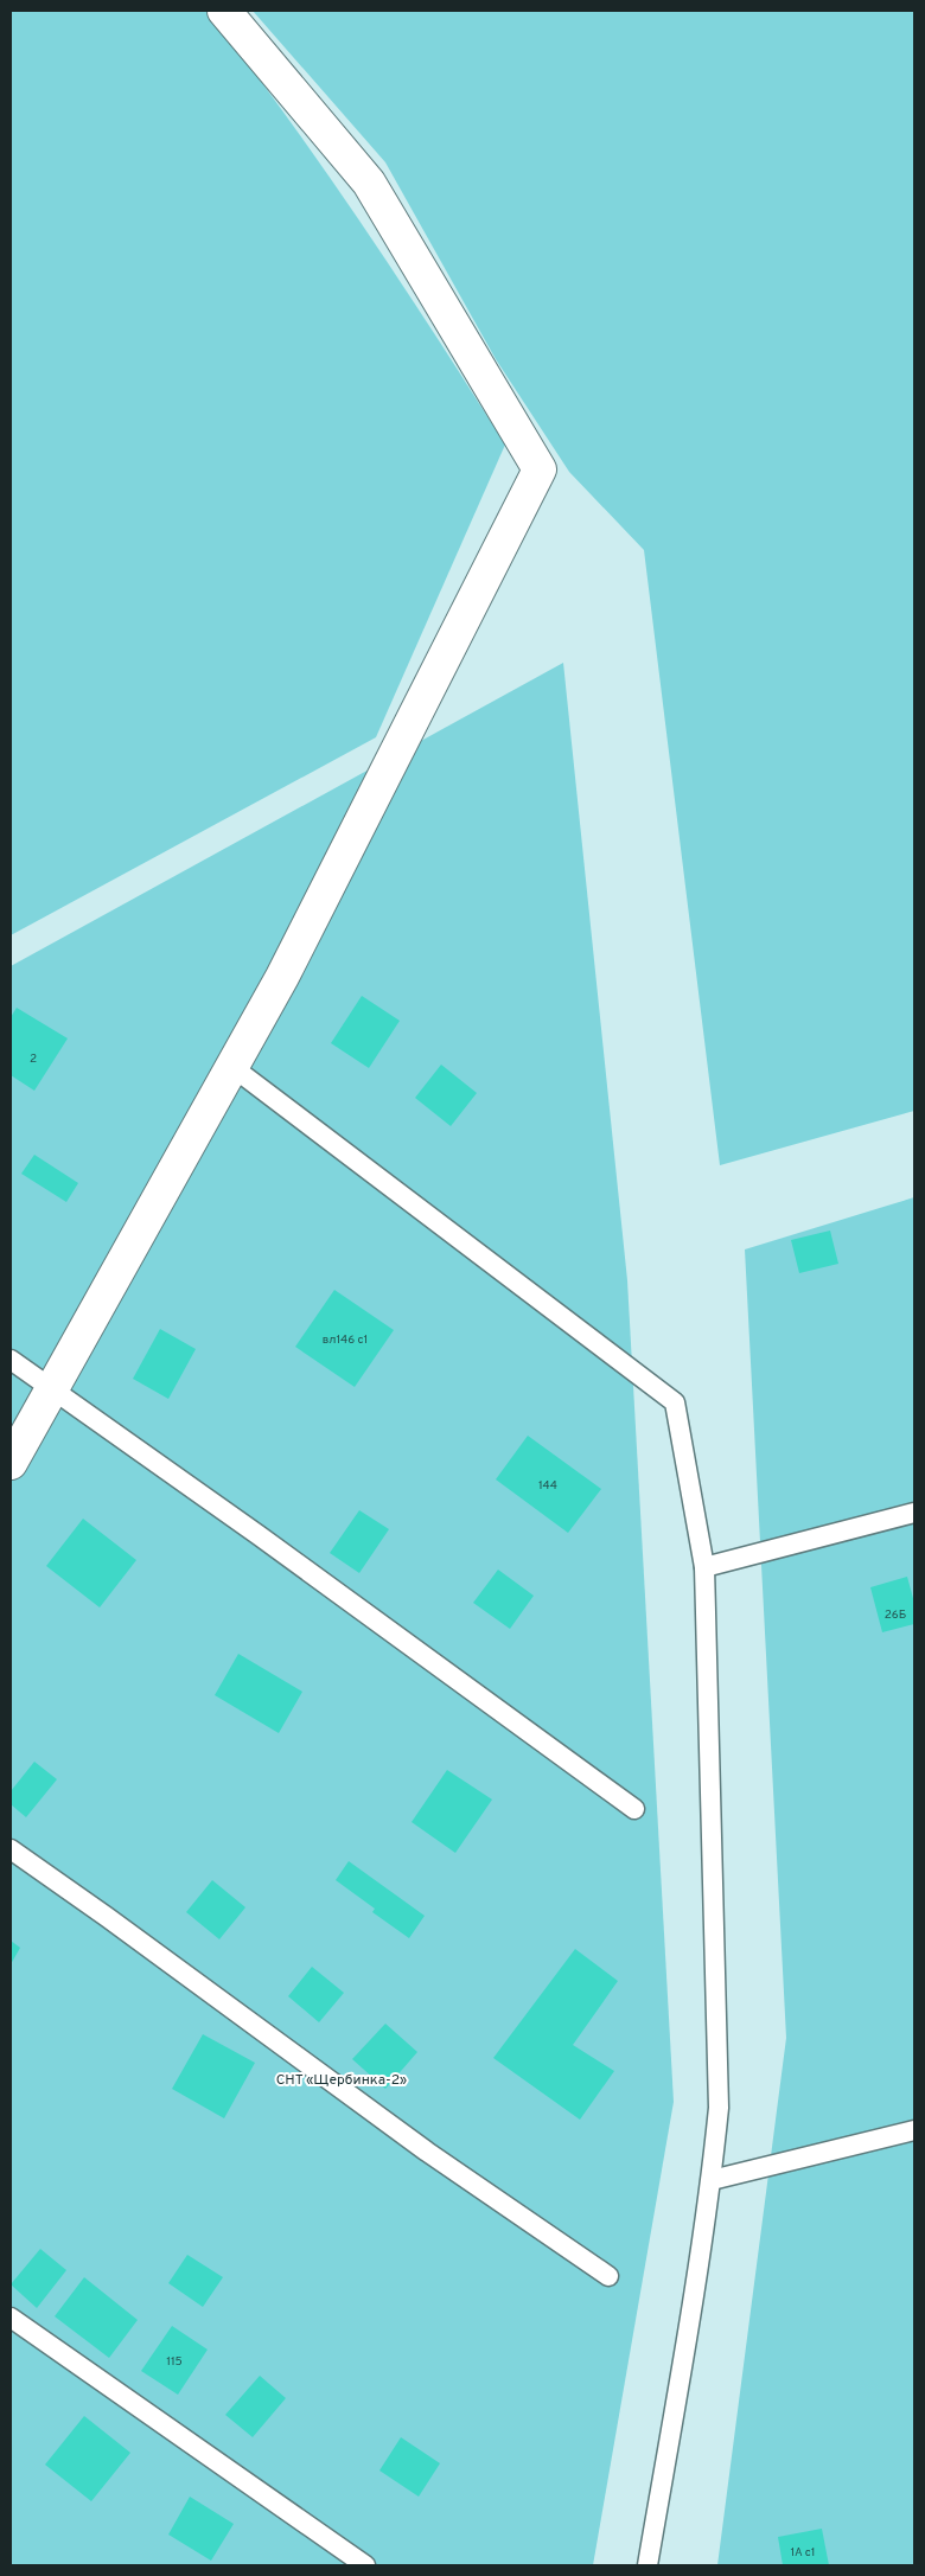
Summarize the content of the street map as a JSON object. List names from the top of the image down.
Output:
{
  "parks": ["СНТ «Щербинка-2»"],
  "house_numbers": [
    "2",
    "вл146 с1",
    "144",
    "26Б",
    "115",
    "1А с1"
  ]
}
